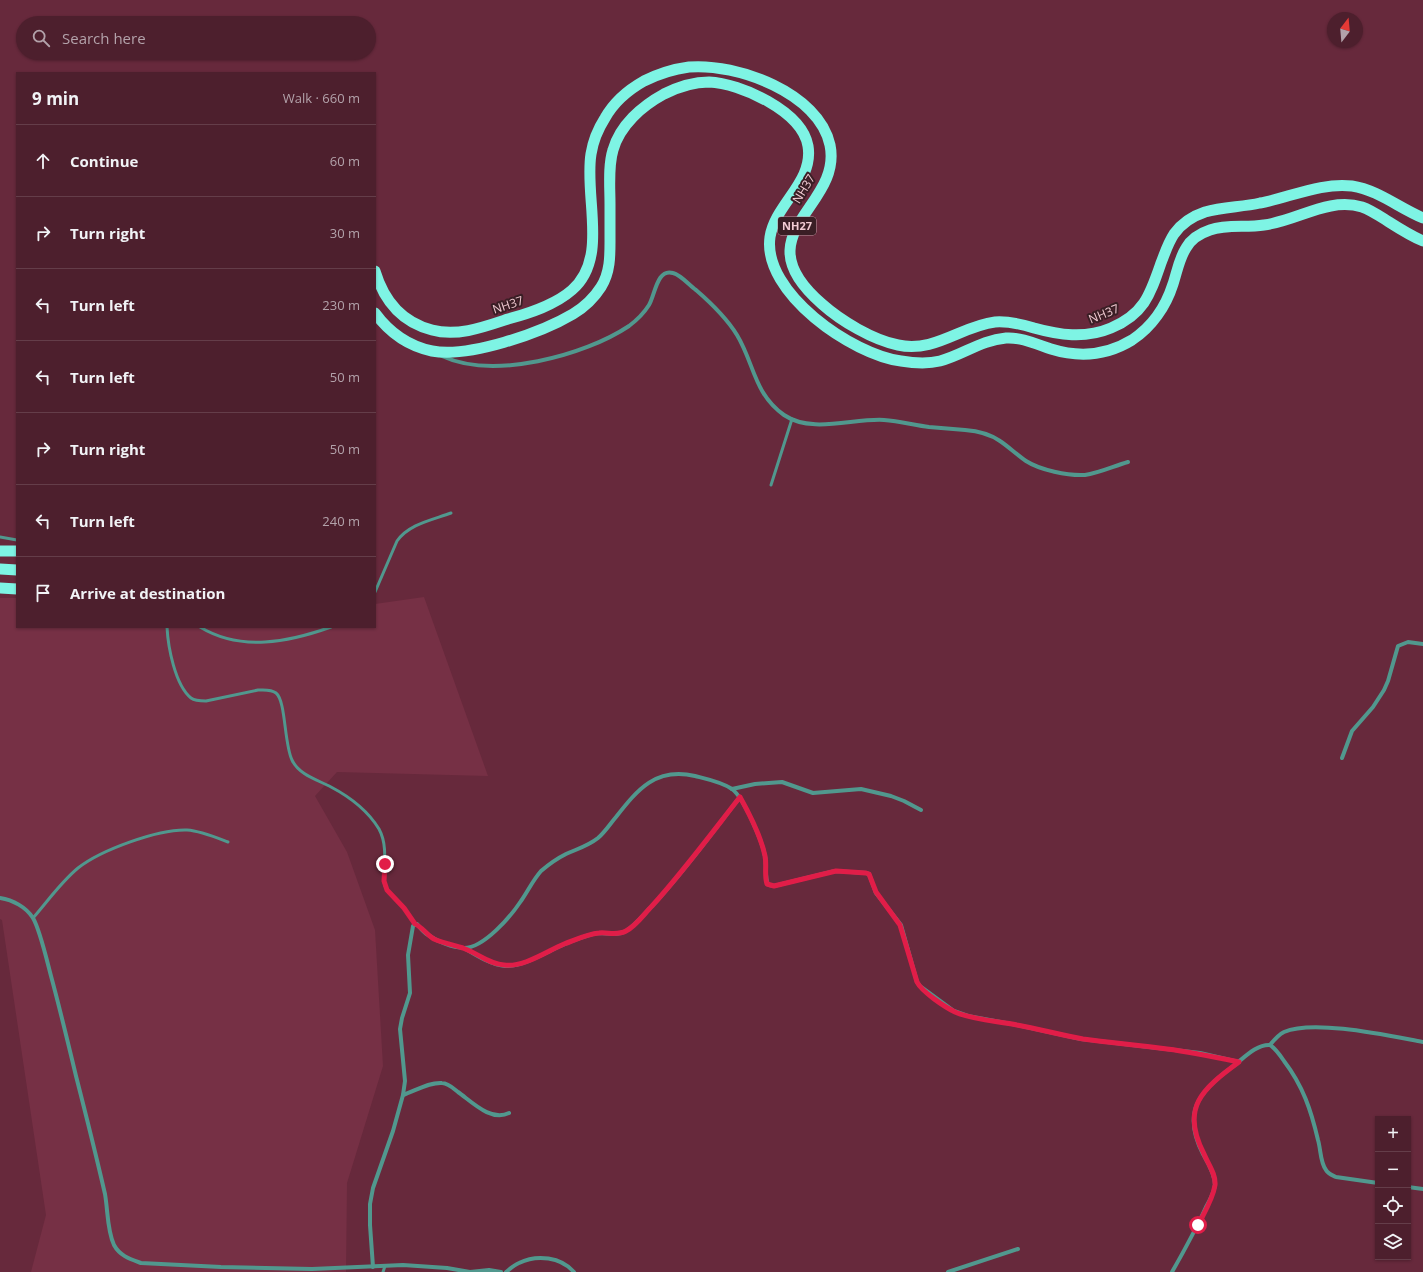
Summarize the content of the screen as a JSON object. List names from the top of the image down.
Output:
{
  "streets": {
    "highway": ["NH37", "NH27"]
  },
  "north": "top",
  "page": {
    "search": "Search here",
    "heading": ["9 min", "Walk · 660 m"],
    "list": [
      ["Continue", "60 m"],
      ["Turn right", "30 m"],
      ["Turn left", "230 m"],
      ["Turn left", "50 m"],
      ["Turn right", "50 m"],
      ["Turn left", "240 m"],
      "Arrive at destination"
    ],
    "map_buttons": ["+", "−"]
  }
}
